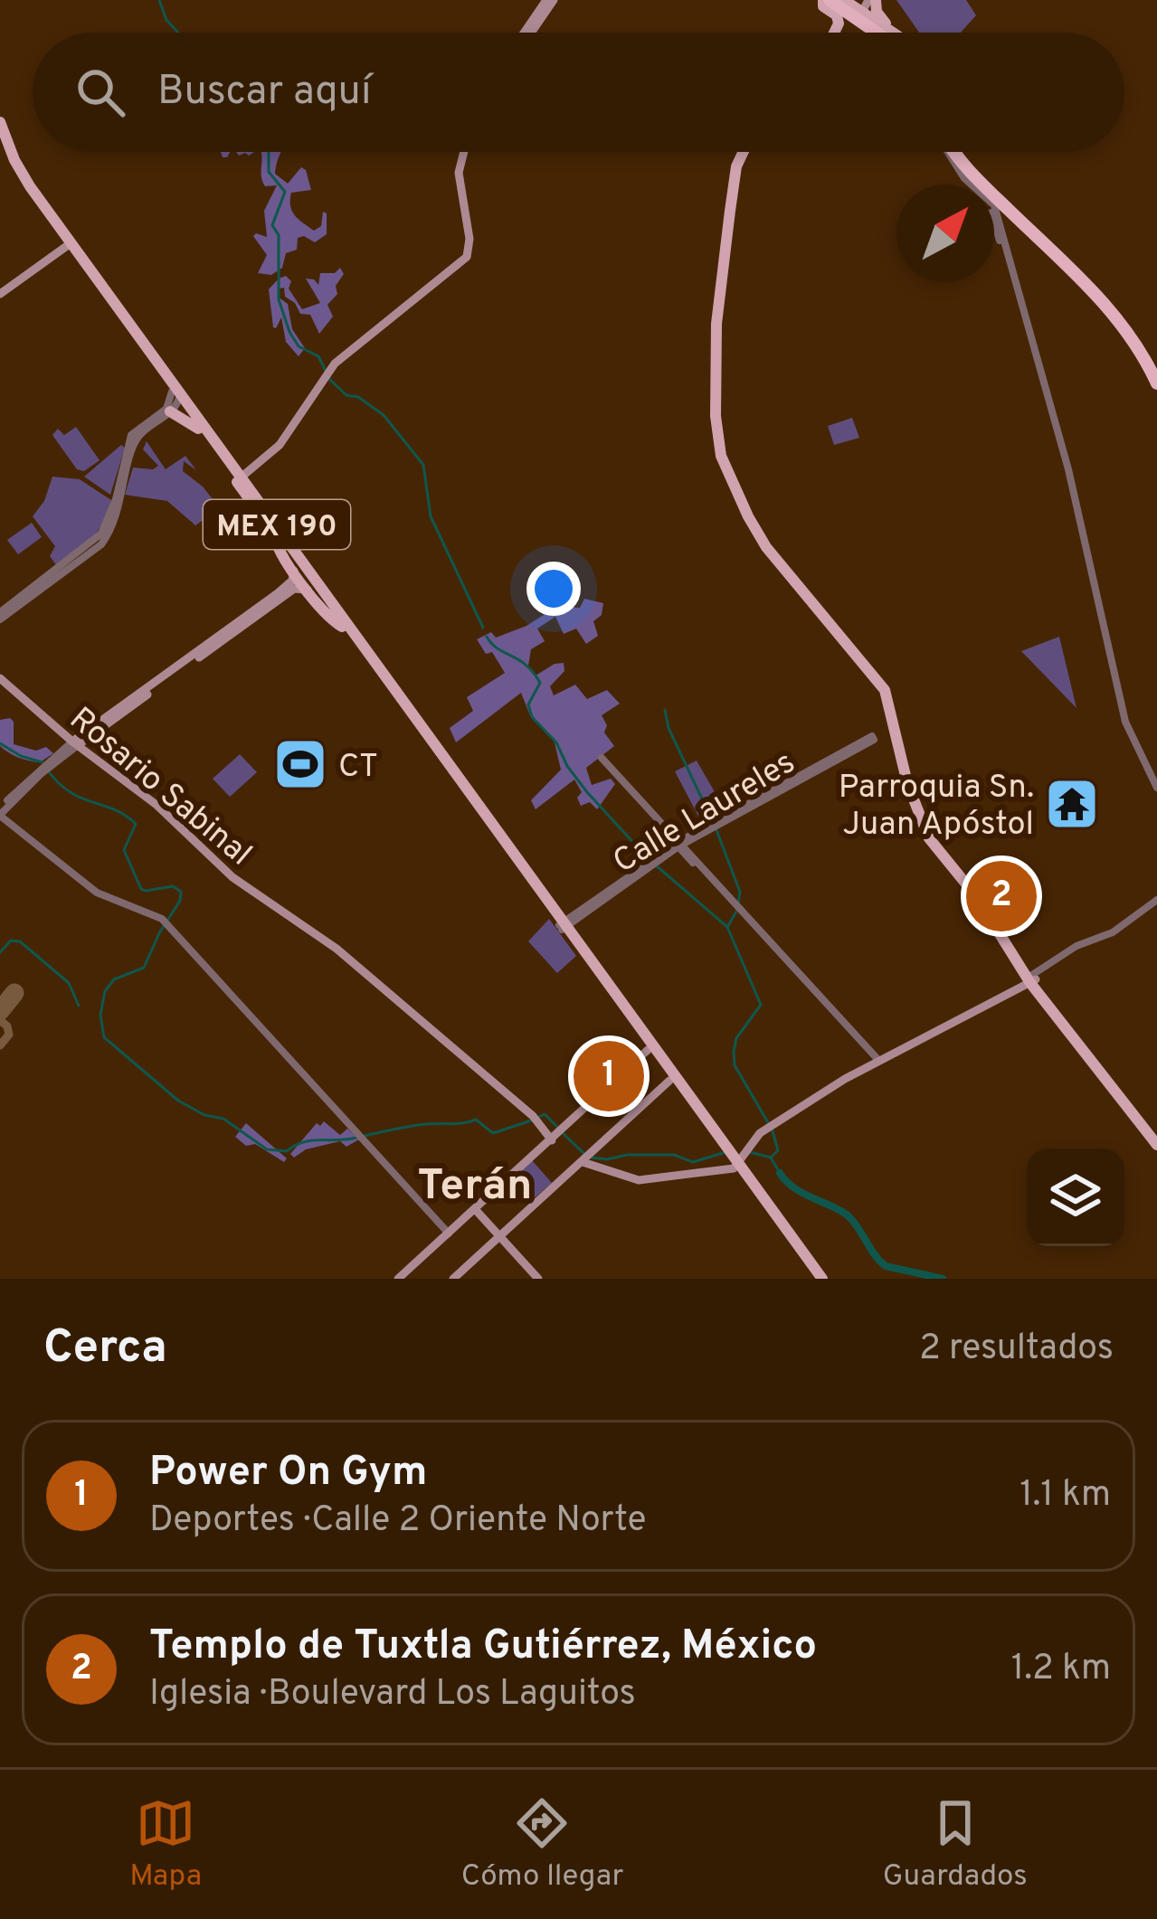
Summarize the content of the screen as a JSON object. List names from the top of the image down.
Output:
{
  "streets": {
    "main road": ["MEX 190", "Rosario Sabinal"],
    "street": ["Calle Laureles"]
  },
  "crossings": [
    ["MEX 190", "Calle Laureles"]
  ],
  "districts": ["Terán"],
  "places": {
    "sports": ["CT"],
    "temple": ["Parroquia Sn. Juan Apóstol"]
  },
  "north": "top right",
  "page": {
    "search": "Buscar aquí",
    "pins": ["2", "1"],
    "heading": ["Cerca", "2 resultados"],
    "list": [
      {
        "mark": "1",
        "name": "Power On Gym",
        "note": "Deportes · Calle 2 Oriente Norte",
        "value": "1.1 km"
      },
      {
        "mark": "2",
        "name": "Templo de Tuxtla Gutiérrez, México",
        "note": "Iglesia · Boulevard Los Laguitos",
        "value": "1.2 km"
      }
    ],
    "nav": ["Mapa", "Cómo llegar", "Guardados"]
  }
}
